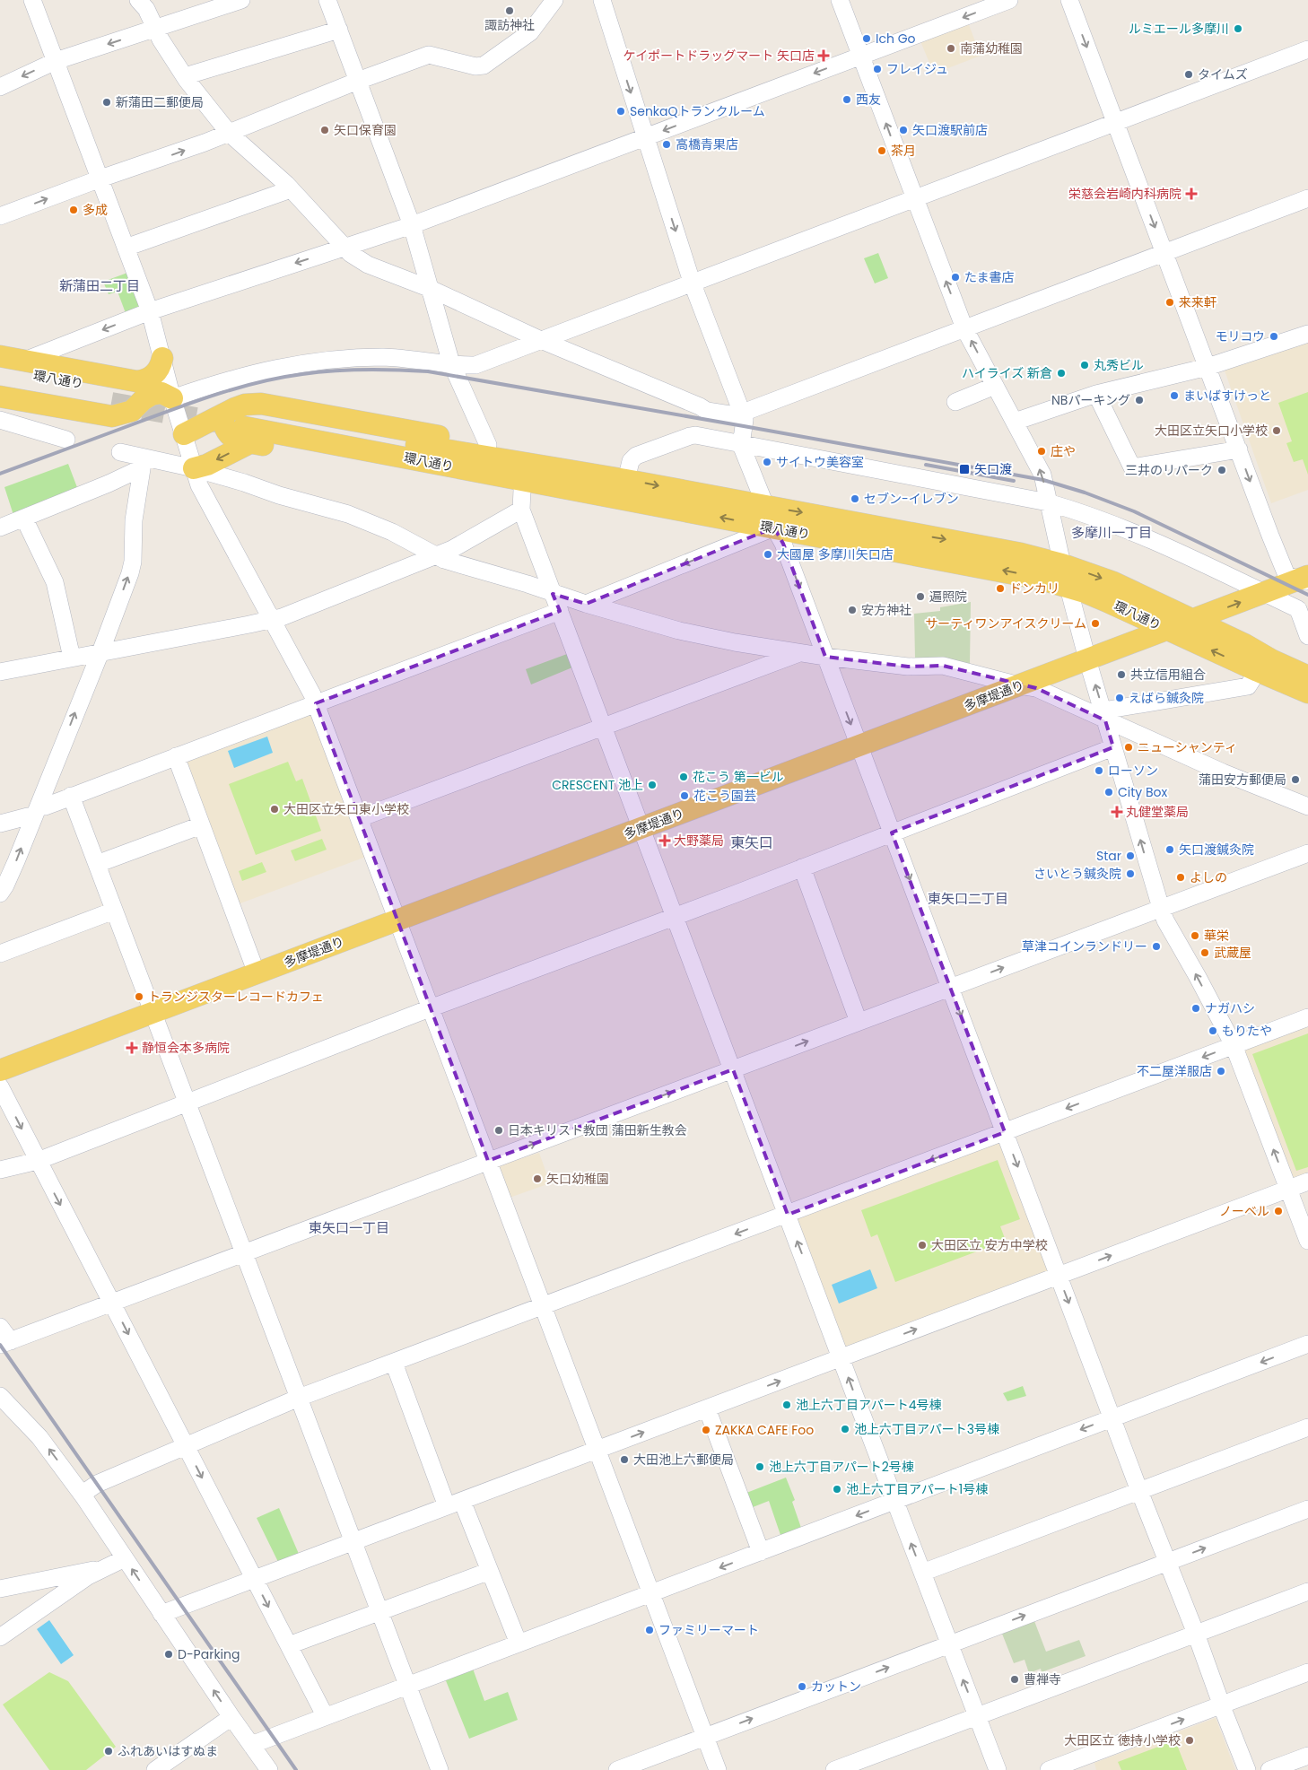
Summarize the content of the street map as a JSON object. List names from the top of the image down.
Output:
{
  "streets": {
    "main road": ["環八通り", "多摩堤通り"]
  },
  "crossings": [
    ["環八通り", "多摩堤通り"]
  ],
  "districts": [
    "新蒲田二丁目",
    "多摩川一丁目",
    "東矢口",
    "東矢口二丁目",
    "東矢口一丁目"
  ],
  "places": {
    "other": [
      "諏訪神社",
      "ルミエール多摩川",
      "Ich Go",
      "南蒲幼稚園",
      "フレイジュ",
      "タイムズ",
      "西友",
      "新蒲田二郵便局",
      "SenkaQトランクルーム",
      "矢口保育園",
      "矢口渡駅前店",
      "高橋青果店",
      "茶月",
      "多成",
      "たま書店",
      "来来軒",
      "モリコウ",
      "丸秀ビル",
      "ハイライズ 新倉",
      "まいばすけっと",
      "NBパーキング",
      "大田区立矢口小学校",
      "庄や",
      "サイトウ美容室",
      "三井のリパーク",
      "セブン-イレブン",
      "大國屋 多摩川矢口店",
      "ドンカリ",
      "遍照院",
      "安方神社",
      "サーティワンアイスクリーム",
      "共立信用組合",
      "えばら鍼灸院",
      "ニューシャンティ",
      "ローソン",
      "花こう 第一ビル",
      "蒲田安方郵便局",
      "CRESCENT 池上",
      "City Box",
      "花こう園芸",
      "大田区立矢口東小学校",
      "矢口渡鍼灸院",
      "Star",
      "さいとう鍼灸院",
      "よしの",
      "華栄",
      "草津コインランドリー",
      "武蔵屋",
      "トランジスターレコードカフェ",
      "ナガハシ",
      "もりたや",
      "不二屋洋服店",
      "日本キリスト教団 蒲田新生教会",
      "矢口幼稚園",
      "ノーベル",
      "大田区立 安方中学校",
      "池上六丁目アパート4号棟",
      "池上六丁目アパート3号棟",
      "ZAKKA CAFE Foo",
      "大田池上六郵便局",
      "池上六丁目アパート2号棟",
      "池上六丁目アパート1号棟",
      "ファミリーマート",
      "D-Parking",
      "曹禅寺",
      "カットン",
      "大田区立 徳持小学校",
      "ふれあいはすぬま"
    ],
    "health": [
      "ケイポートドラッグマート 矢口店",
      "栄慈会岩崎内科病院",
      "丸健堂薬局",
      "大野薬局",
      "静恒会本多病院"
    ],
    "transit": ["矢口渡"]
  }
}
